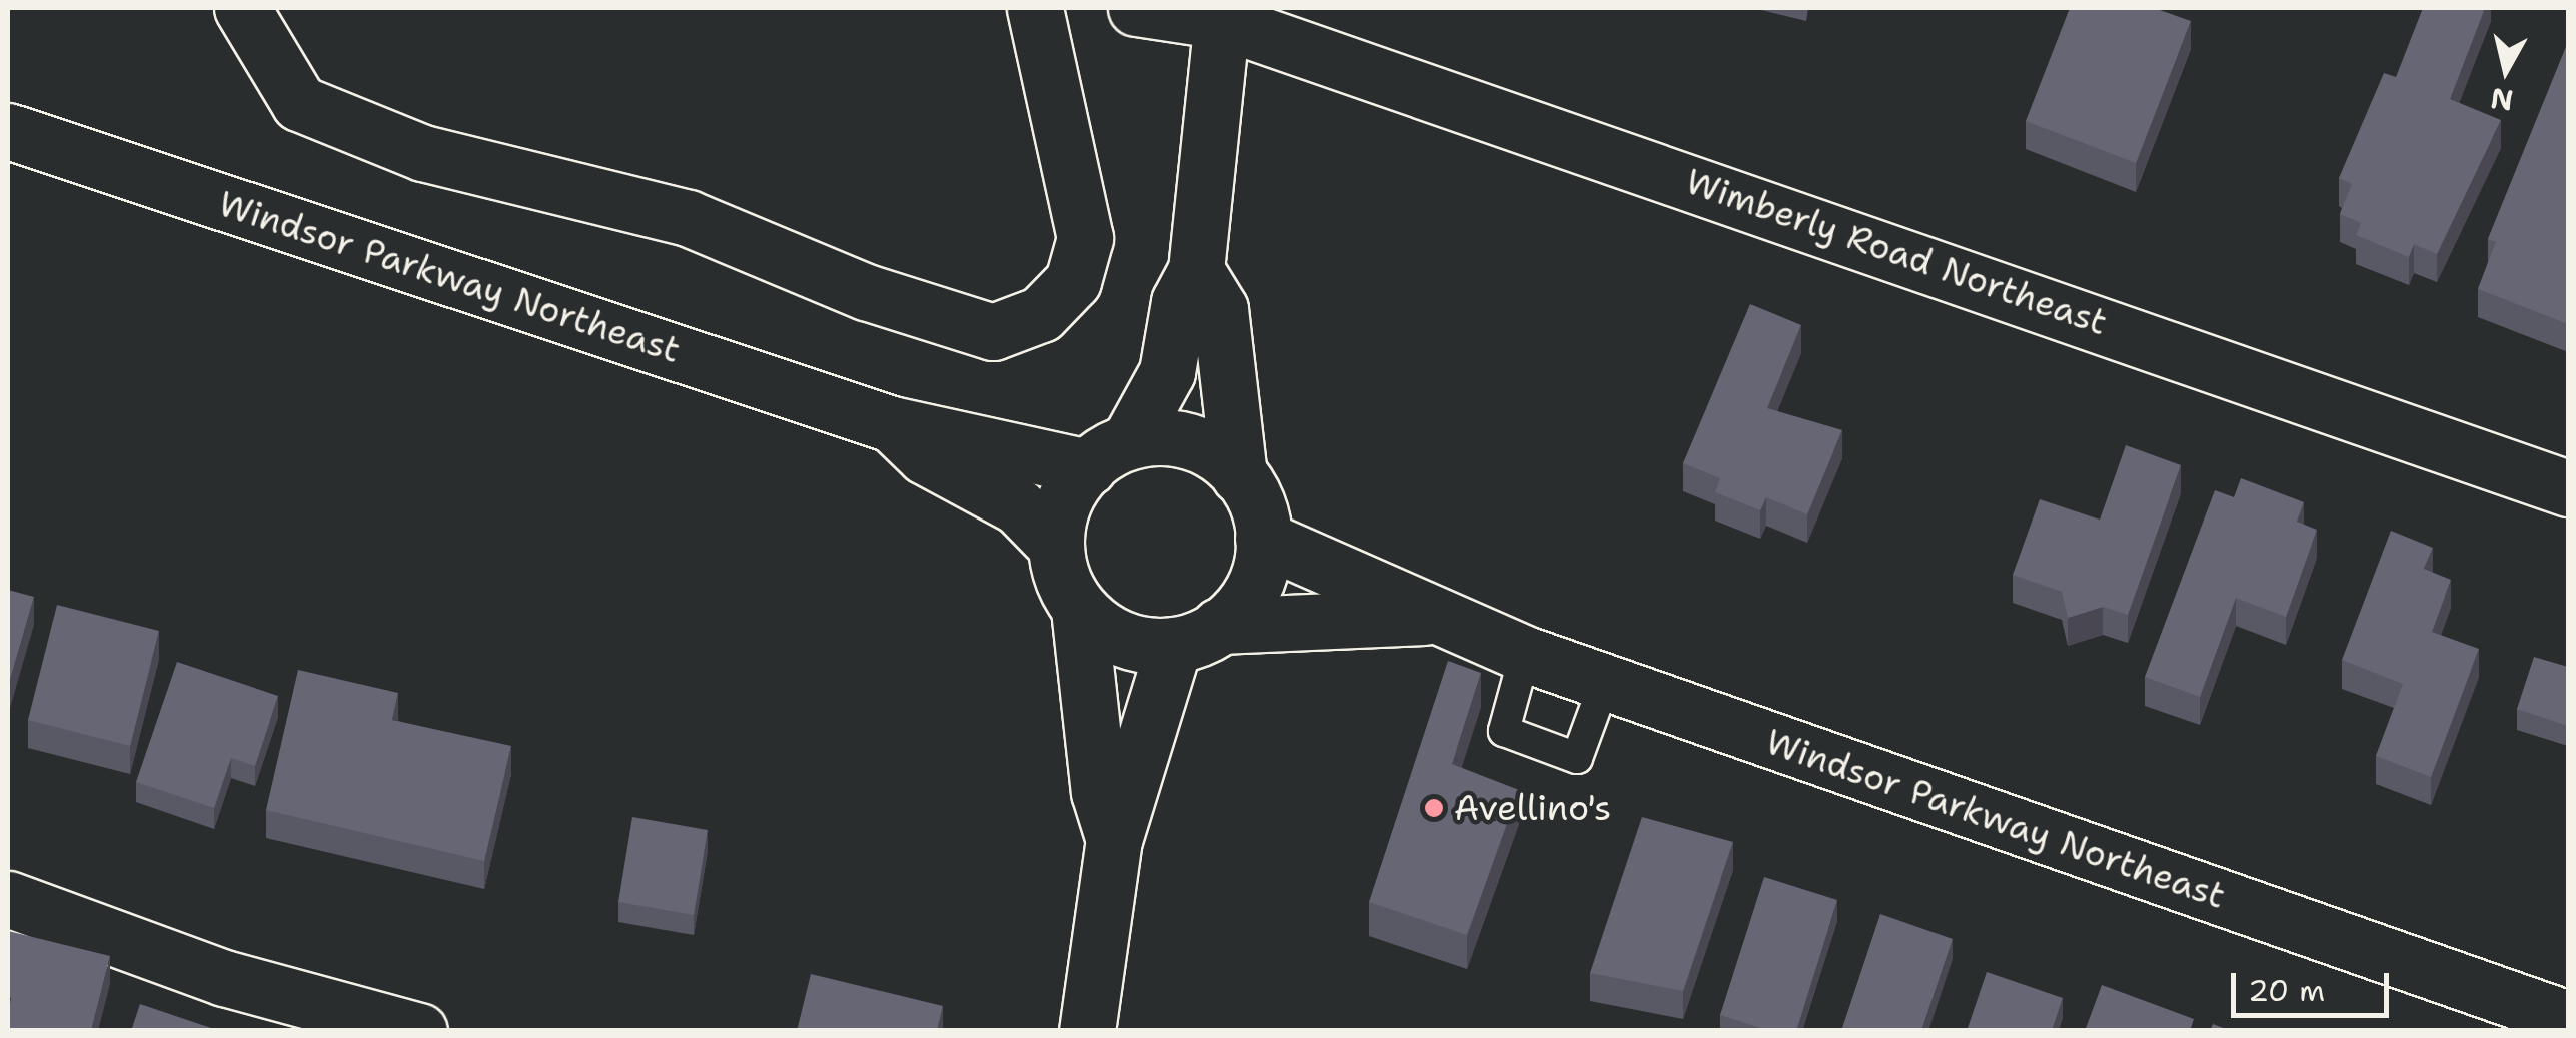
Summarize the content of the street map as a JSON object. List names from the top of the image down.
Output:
{
  "streets": {
    "street": ["Wimberly Road Northeast", "Windsor Parkway Northeast"]
  },
  "places": ["Avellino's"],
  "scale_bar": "20 m",
  "north": "bottom"
}
